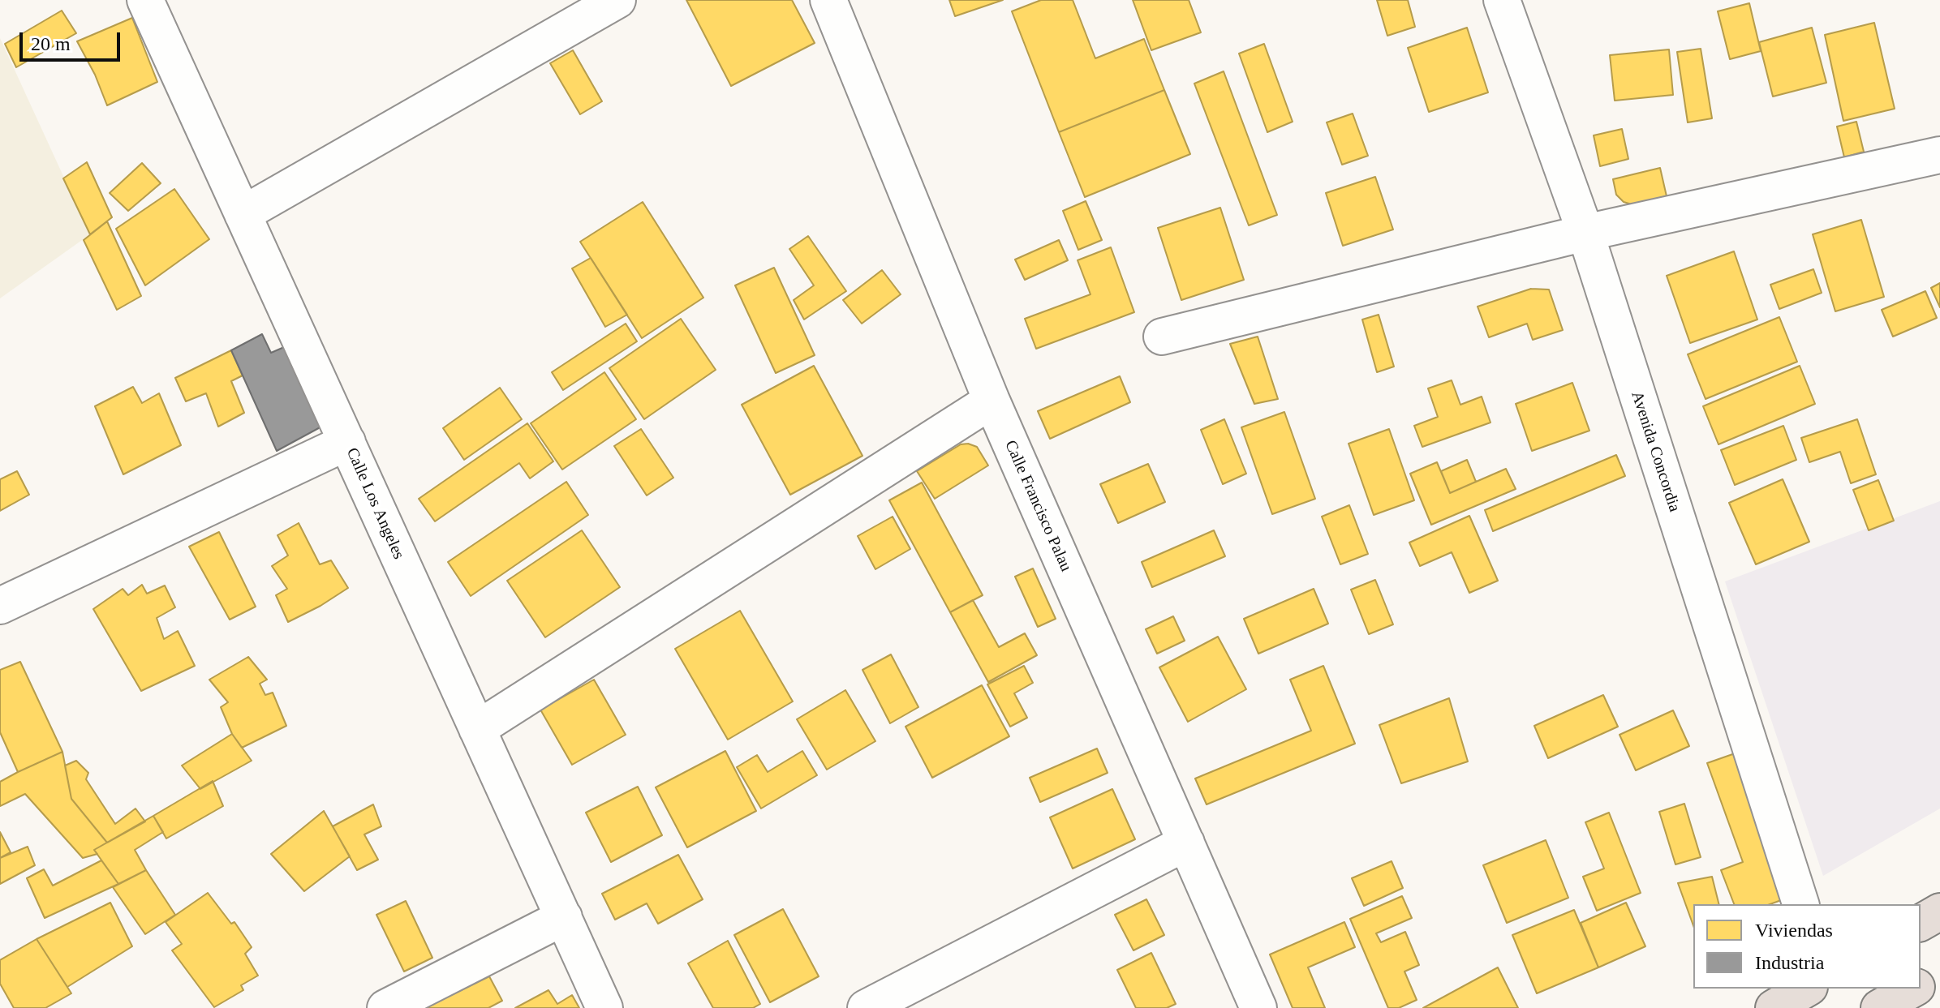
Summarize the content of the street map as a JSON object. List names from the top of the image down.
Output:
{
  "streets": {
    "street": ["Avenida Concordia", "Calle Los Angeles", "Calle Francisco Palau"]
  },
  "legend": ["Viviendas", "Industria"],
  "scale_bar": "20 m"
}
